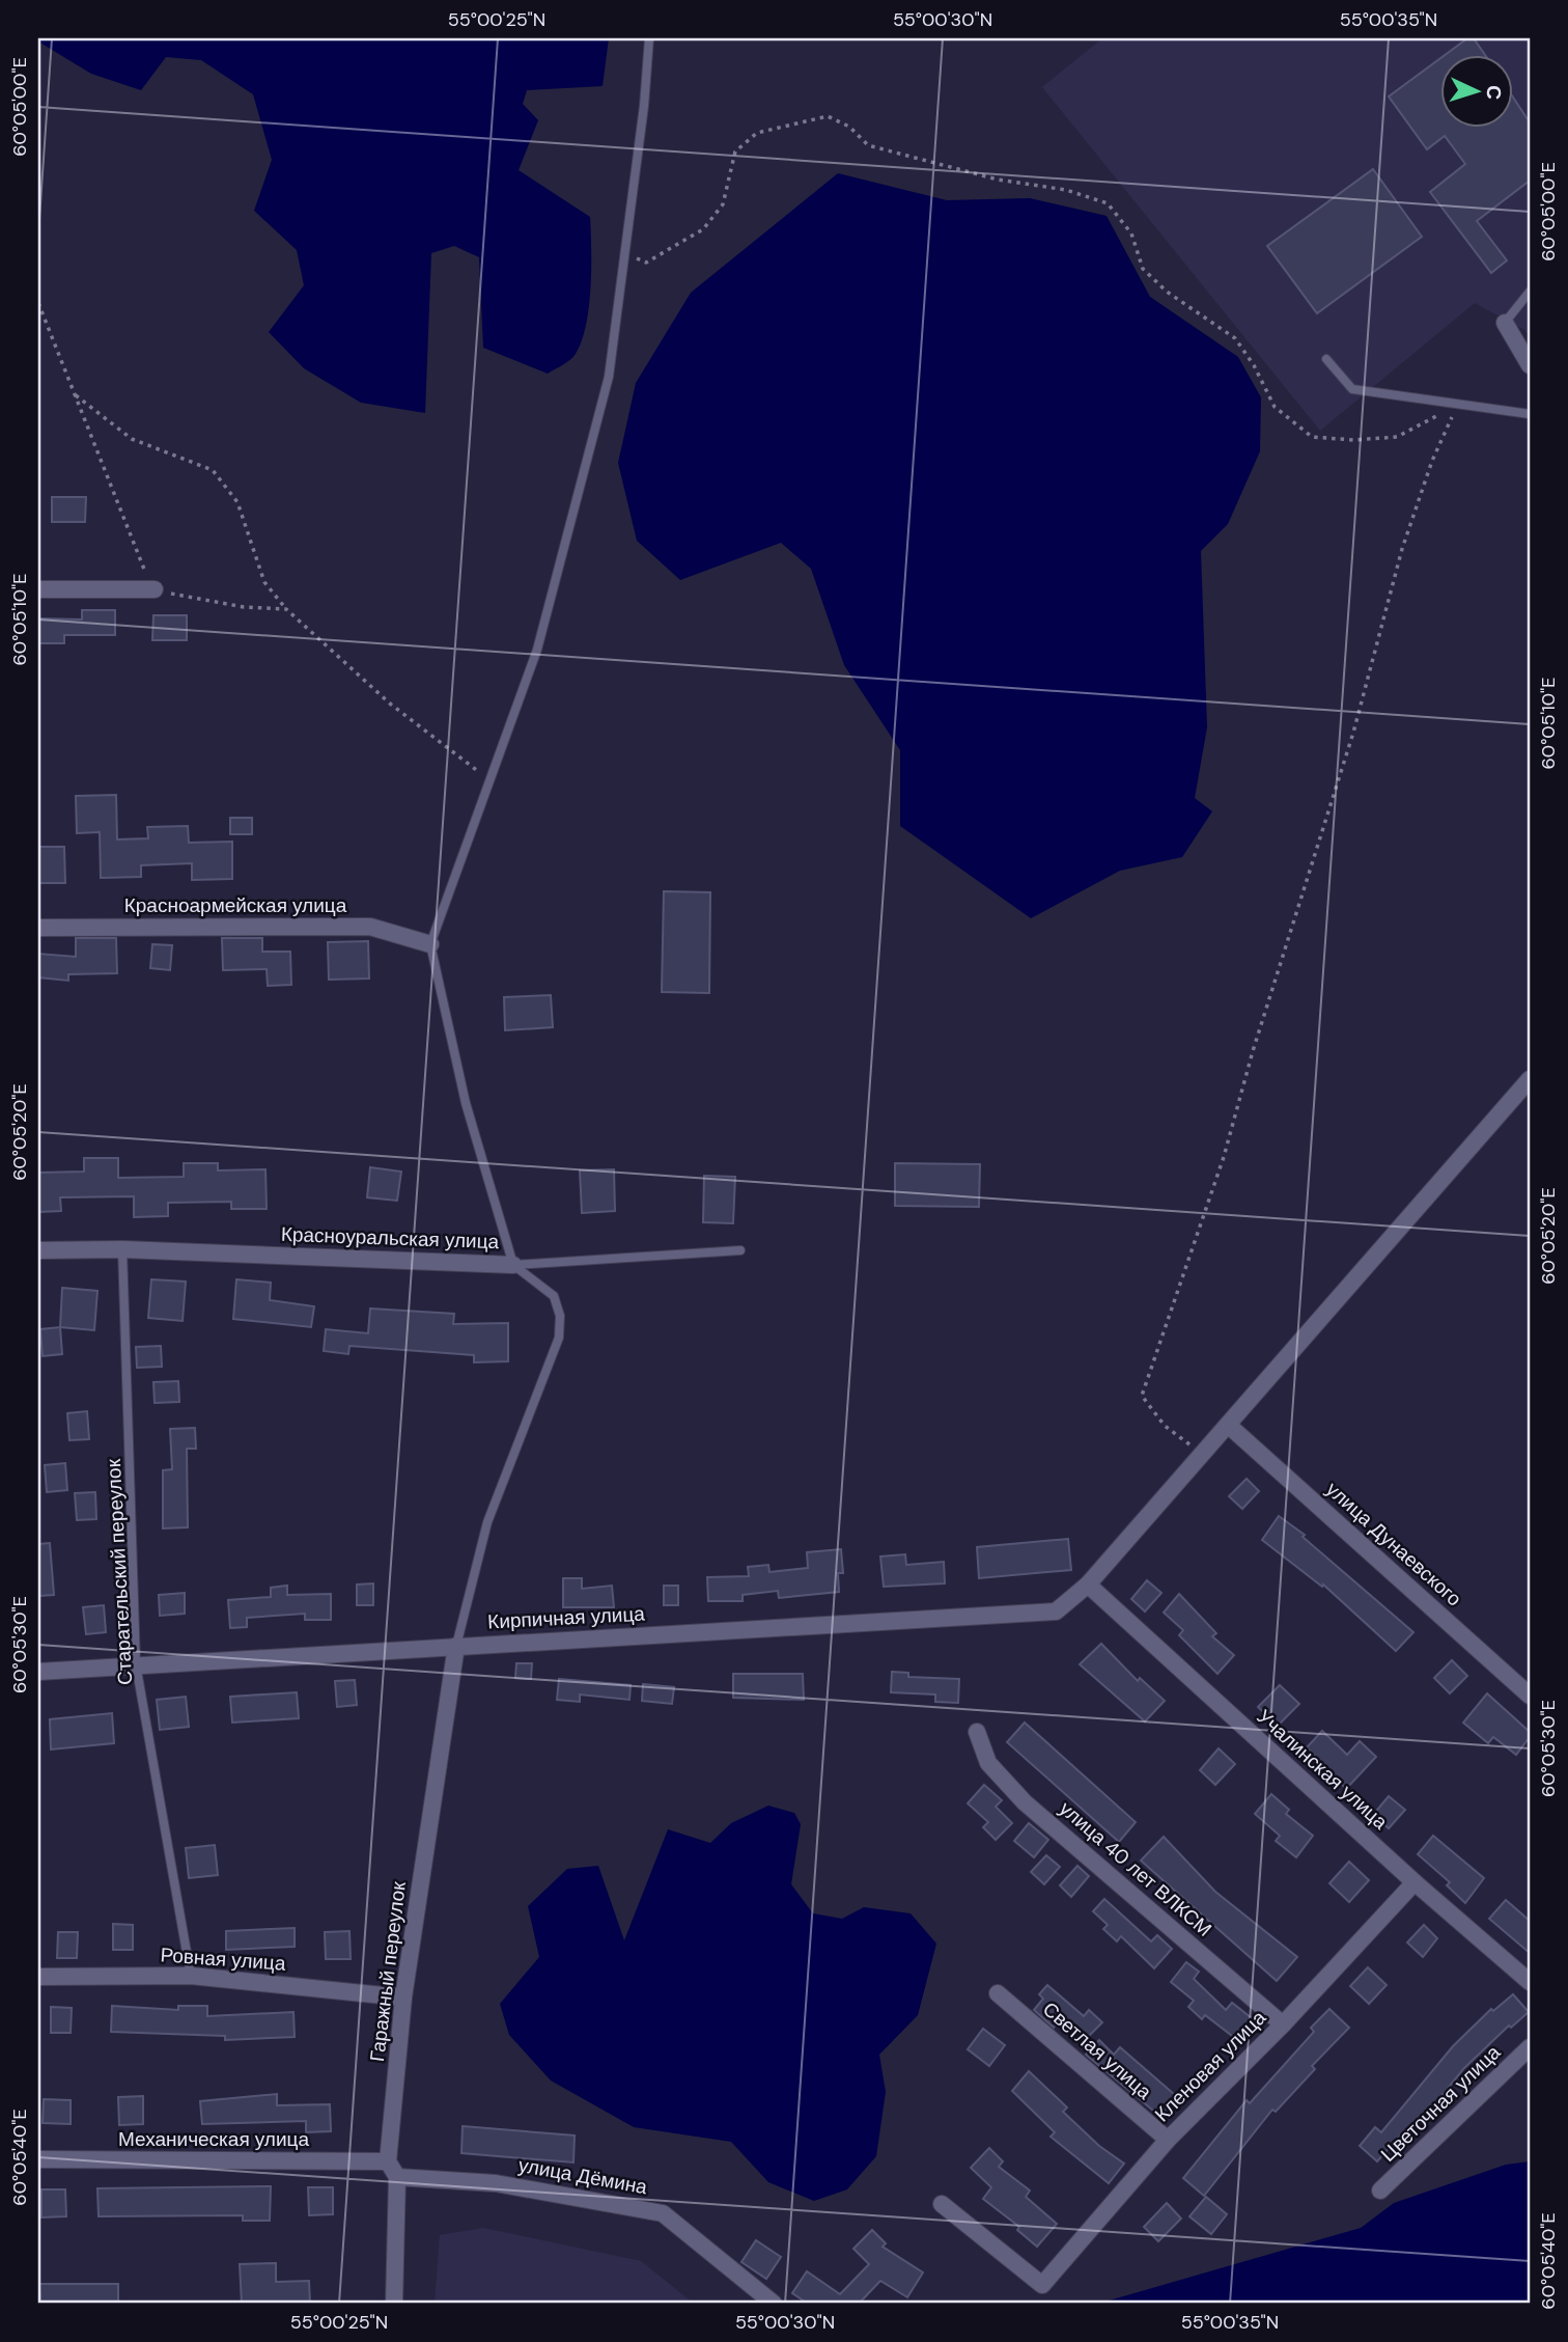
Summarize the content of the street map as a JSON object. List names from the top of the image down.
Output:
{
  "streets": {
    "street": [
      "Красноармейская улица",
      "Красноуральская улица",
      "улица Дунаевского",
      "Кирпичная улица",
      "Учалинская улица",
      "улица 40 лет ВЛКСМ",
      "Ровная улица",
      "Гаражный переулок",
      "Светлая улица",
      "Кленовая улица",
      "Цветочная улица",
      "Механическая улица",
      "улица Дёмина"
    ],
    "lane": ["Старательский переулок"]
  },
  "crossings": [
    ["Красноуральская улица", "Старательский переулок"],
    ["улица Дунаевского", "Кирпичная улица"],
    ["Старательский переулок", "Кирпичная улица"],
    ["Старательский переулок", "Ровная улица"],
    ["Кирпичная улица", "Учалинская улица"],
    ["Кирпичная улица", "Гаражный переулок"],
    ["Учалинская улица", "Кленовая улица"],
    ["улица 40 лет ВЛКСМ", "Кленовая улица"],
    ["Ровная улица", "Гаражный переулок"],
    ["Гаражный переулок", "Механическая улица"],
    ["Светлая улица", "Кленовая улица"]
  ],
  "north": "right",
  "coordinates": [
    "55°00'25\"N",
    "55°00'30\"N",
    "55°00'35\"N",
    "60°05'00\"E",
    "60°05'10\"E",
    "60°05'20\"E",
    "60°05'30\"E",
    "60°05'40\"E"
  ]
}
